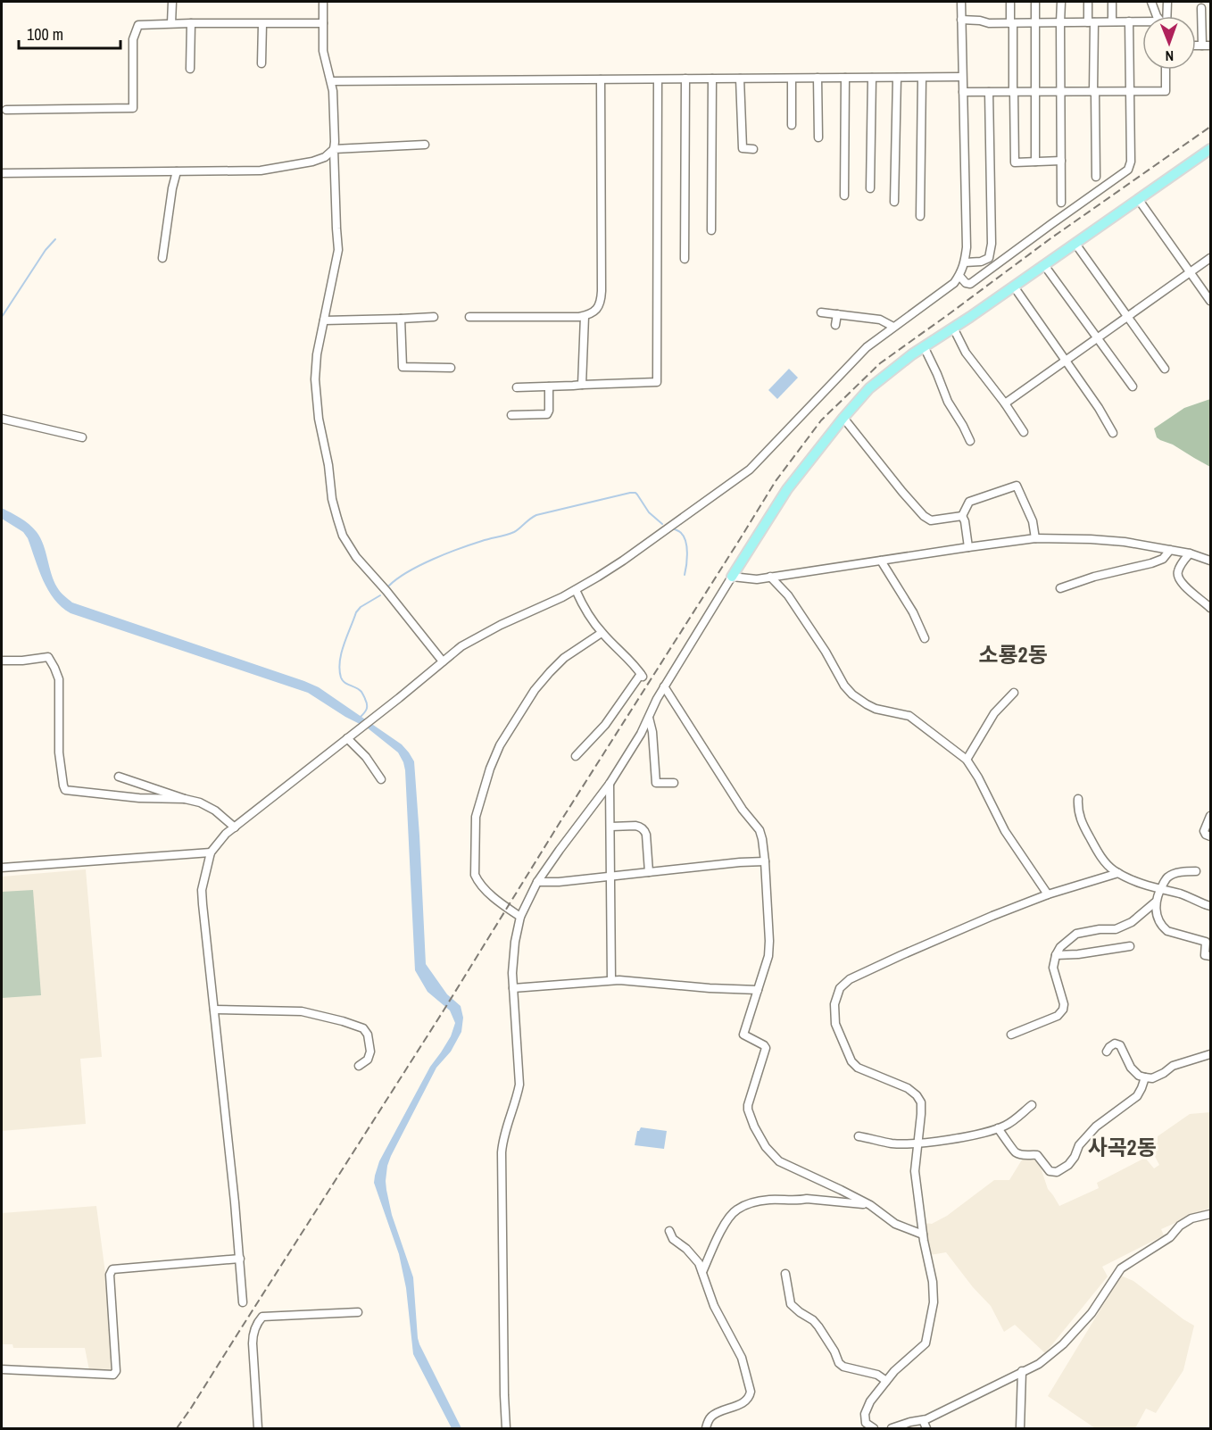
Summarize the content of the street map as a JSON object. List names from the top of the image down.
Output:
{
  "districts": ["소룡2동", "사곡2동"],
  "scale_bar": "100 m",
  "north": "bottom"
}
